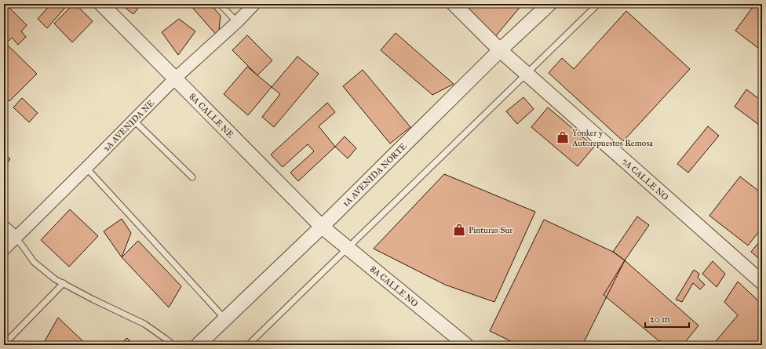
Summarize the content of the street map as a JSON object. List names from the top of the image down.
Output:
{
  "streets": {
    "street": [
      "8A CALLE NE",
      "2A AVENIDA NE",
      "1A AVENIDA NORTE",
      "7A CALLE NO",
      "8A CALLE NO"
    ]
  },
  "crossings": [
    ["8A CALLE NE", "2A AVENIDA NE"],
    ["8A CALLE NE", "1A AVENIDA NORTE"],
    ["8A CALLE NE", "8A CALLE NO"],
    ["1A AVENIDA NORTE", "7A CALLE NO"],
    ["1A AVENIDA NORTE", "8A CALLE NO"]
  ],
  "places": {
    "shop": ["Yonker y Autorepuestos Remosa", "Pinturas Sur"]
  },
  "scale_bar": "20 m"
}
